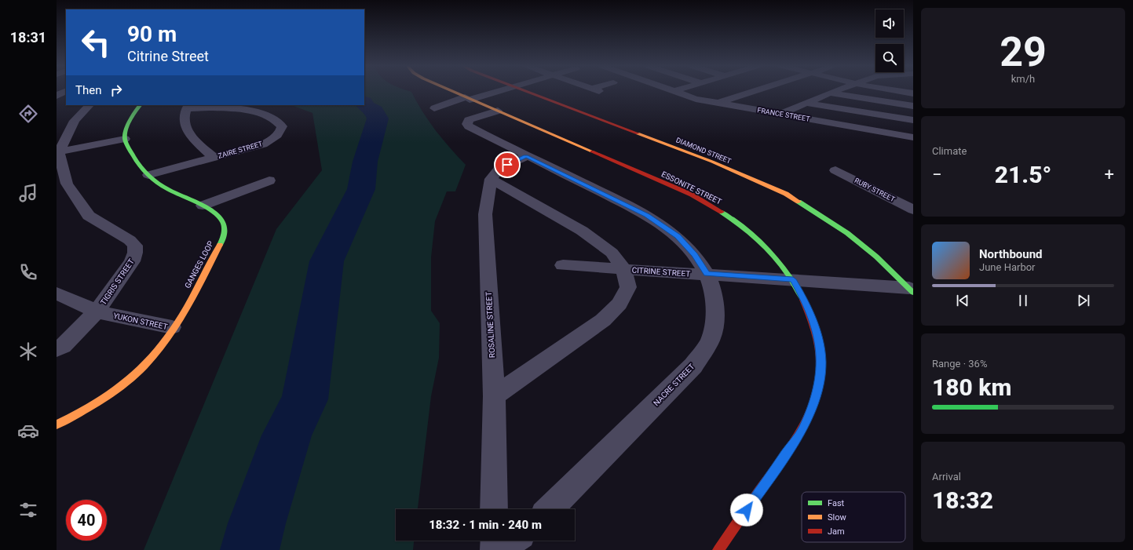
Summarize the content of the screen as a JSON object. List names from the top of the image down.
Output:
{
  "streets": {
    "street": [
      "FRANCE STREET",
      "ZAIRE STREET",
      "DIAMOND STREET",
      "ESSONITE STREET",
      "RUBY STREET",
      "GANGES LOOP",
      "CITRINE STREET",
      "TIGRIS STREET",
      "YUKON STREET",
      "ROSALINE STREET",
      "NACRE STREET"
    ]
  },
  "crossings": [
    ["ZAIRE STREET", "GANGES LOOP"],
    ["DIAMOND STREET", "CITRINE STREET"],
    ["ESSONITE STREET", "CITRINE STREET"],
    ["ESSONITE STREET", "NACRE STREET"],
    ["GANGES LOOP", "YUKON STREET"],
    ["CITRINE STREET", "NACRE STREET"],
    ["TIGRIS STREET", "YUKON STREET"]
  ],
  "legend": ["Fast", "Slow", "Jam"],
  "page": {
    "tabs": "18:31",
    "tile": [
      ["29", "km/h"],
      "Climate",
      ["Range · 36%", "180 km"],
      ["Arrival", "18:32"]
    ],
    "turn": ["90 m", "Citrine Street"],
    "then": "Then",
    "heat": ["−", "21.5°", "+"],
    "song": ["Northbound", "June Harbor"],
    "limit": "40",
    "trip": "18:32 · 1 min · 240 m"
  }
}
